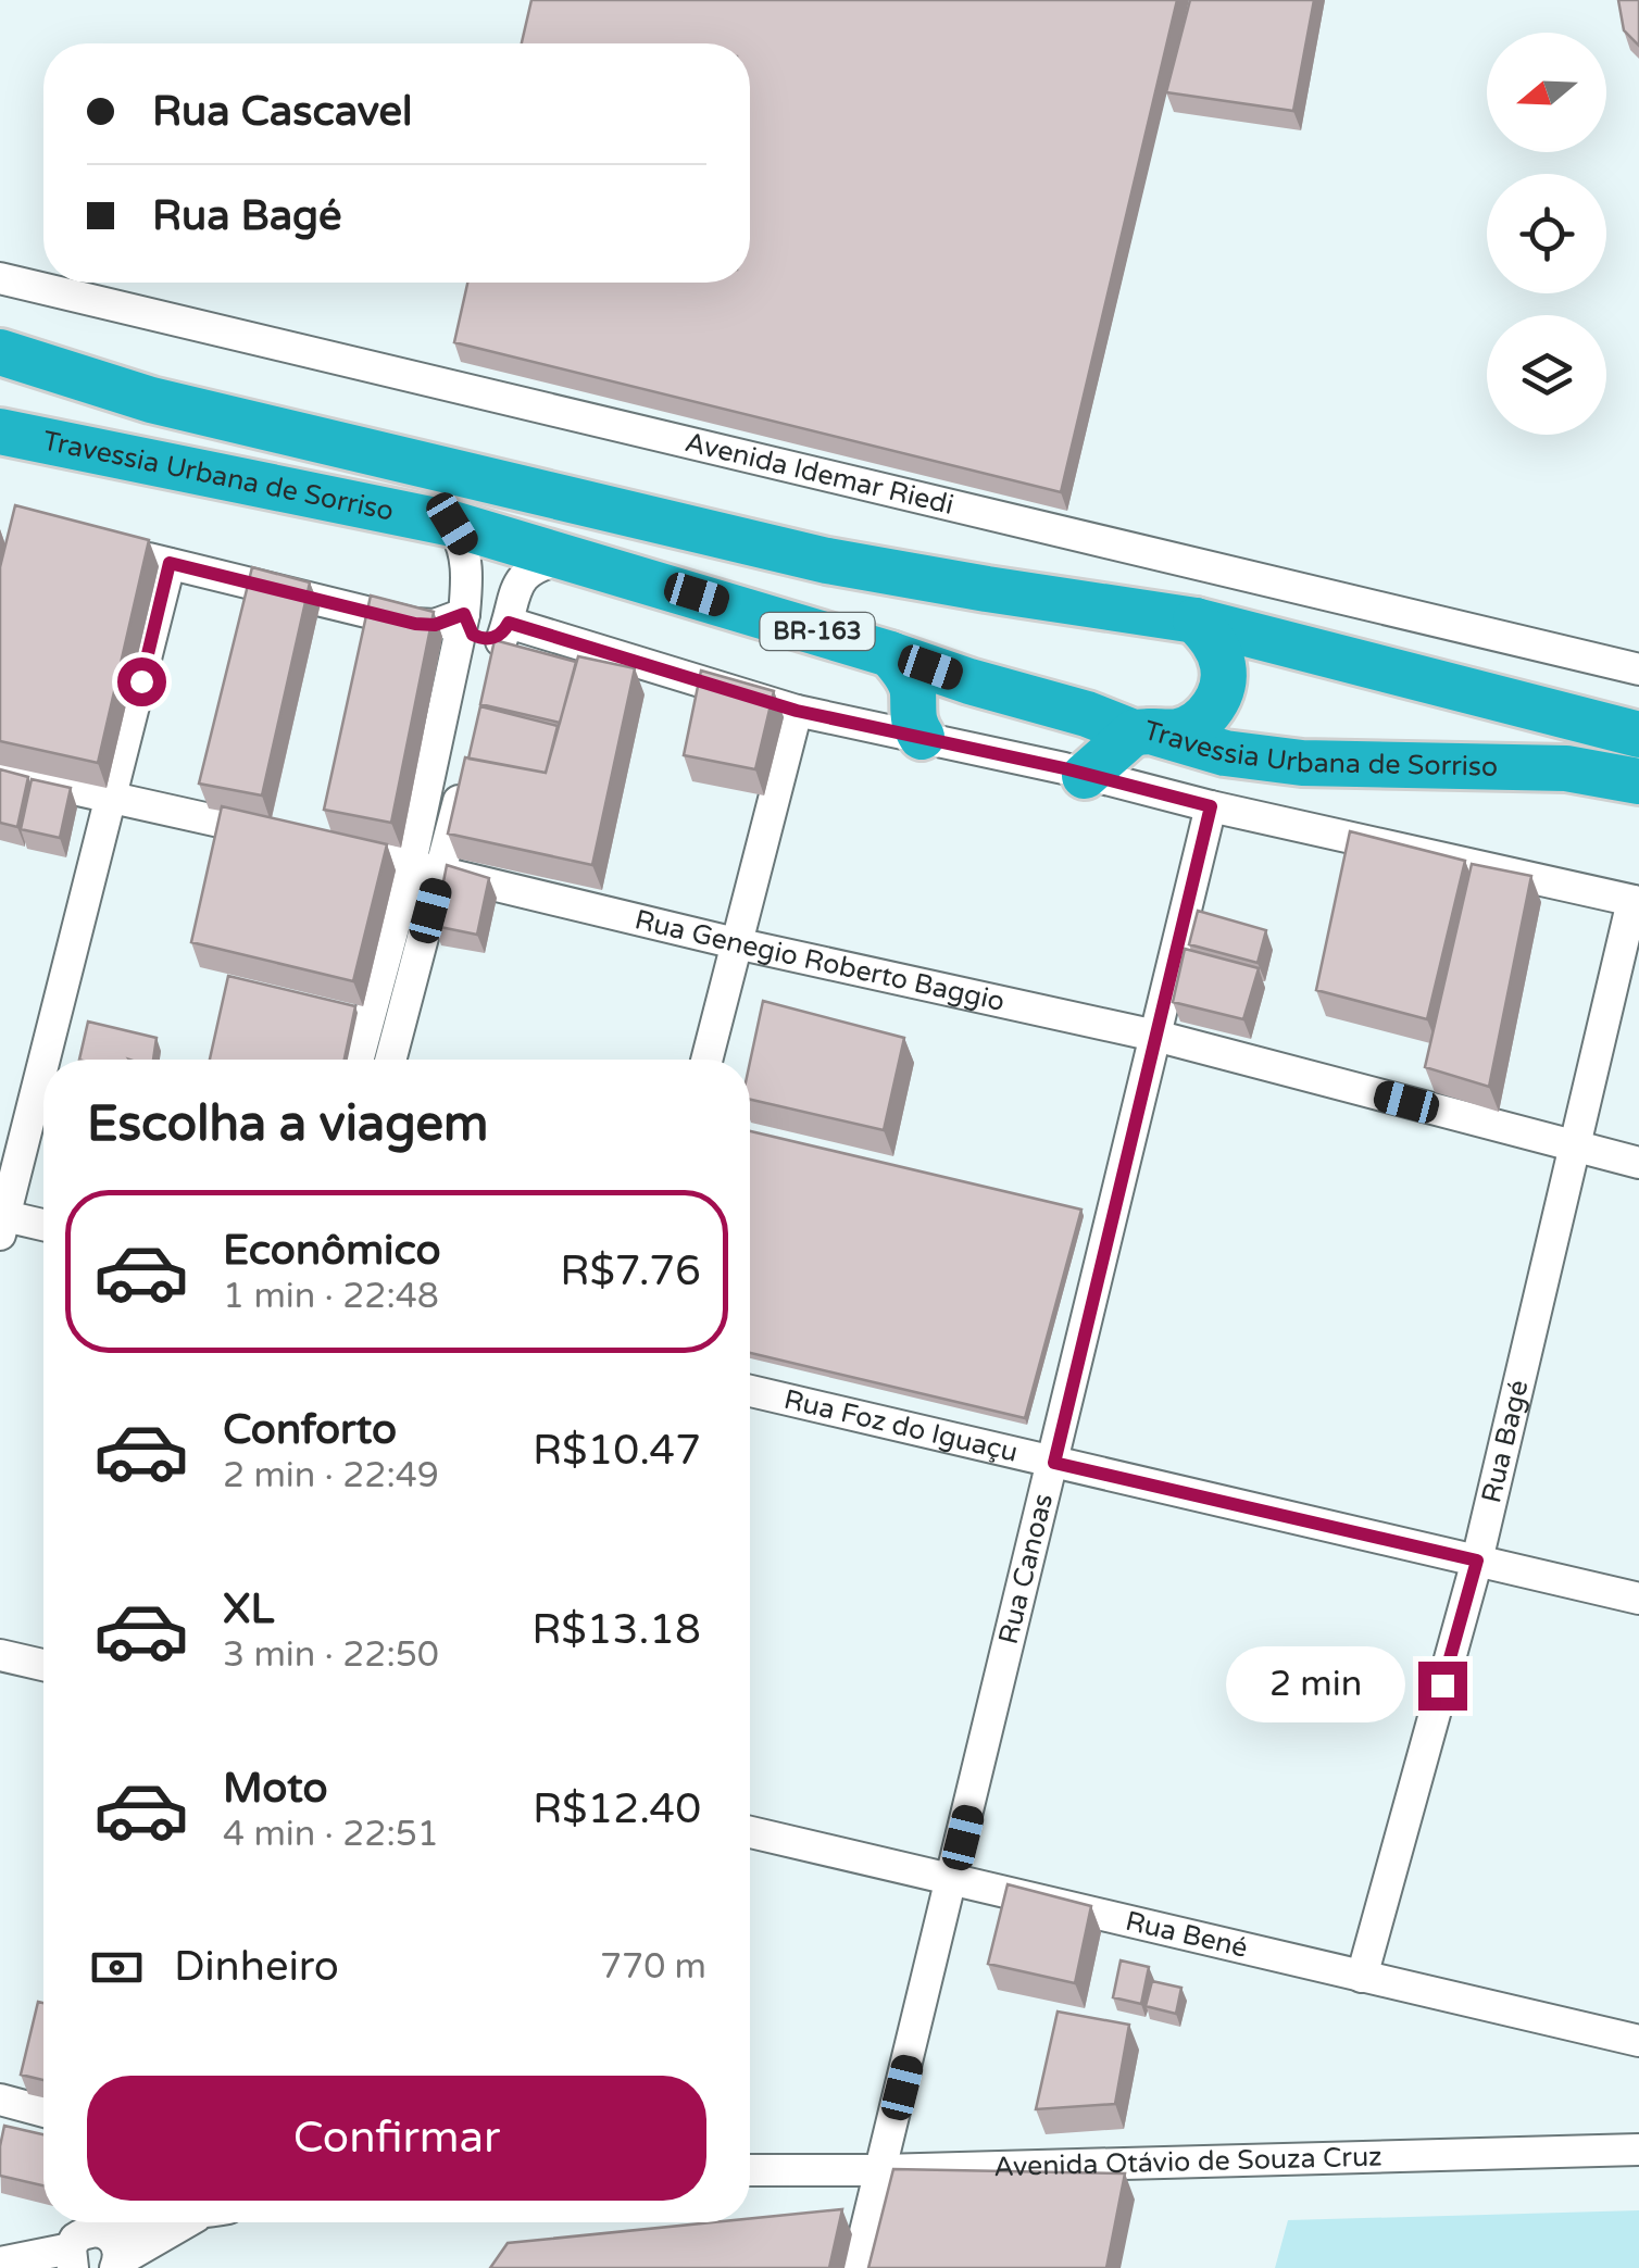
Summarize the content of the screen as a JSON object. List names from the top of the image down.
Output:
{
  "streets": {
    "highway": ["Travessia Urbana de Sorriso", "BR-163"],
    "street": [
      "Avenida Idemar Riedi",
      "Rua Genegio Roberto Baggio",
      "Rua Foz do Iguaçu",
      "Rua Bagé",
      "Rua Canoas",
      "Rua Bené",
      "Avenida Otávio de Souza Cruz"
    ]
  },
  "crossings": [
    ["Rua Genegio Roberto Baggio", "Rua Bagé"],
    ["Rua Genegio Roberto Baggio", "Rua Canoas"],
    ["Rua Foz do Iguaçu", "Rua Bagé"],
    ["Rua Foz do Iguaçu", "Rua Canoas"],
    ["Rua Bagé", "Rua Bené"],
    ["Rua Canoas", "Rua Bené"],
    ["Rua Canoas", "Avenida Otávio de Souza Cruz"]
  ],
  "north": "left",
  "page": {
    "banner": ["Rua Cascavel", "Rua Bagé"],
    "heading": "Escolha a viagem",
    "list": [
      {
        "name": "Econômico",
        "note": "1 min · 22:48",
        "value": "R$7.76"
      },
      {
        "name": "Conforto",
        "note": "2 min · 22:49",
        "value": "R$10.47"
      },
      {
        "name": "XL",
        "note": "3 min · 22:50",
        "value": "R$13.18"
      },
      {
        "name": "Moto",
        "note": "4 min · 22:51",
        "value": "R$12.40"
      }
    ],
    "bubble": "2 min",
    "pay": ["Dinheiro", "770 m"],
    "buttons": "Confirmar"
  }
}
